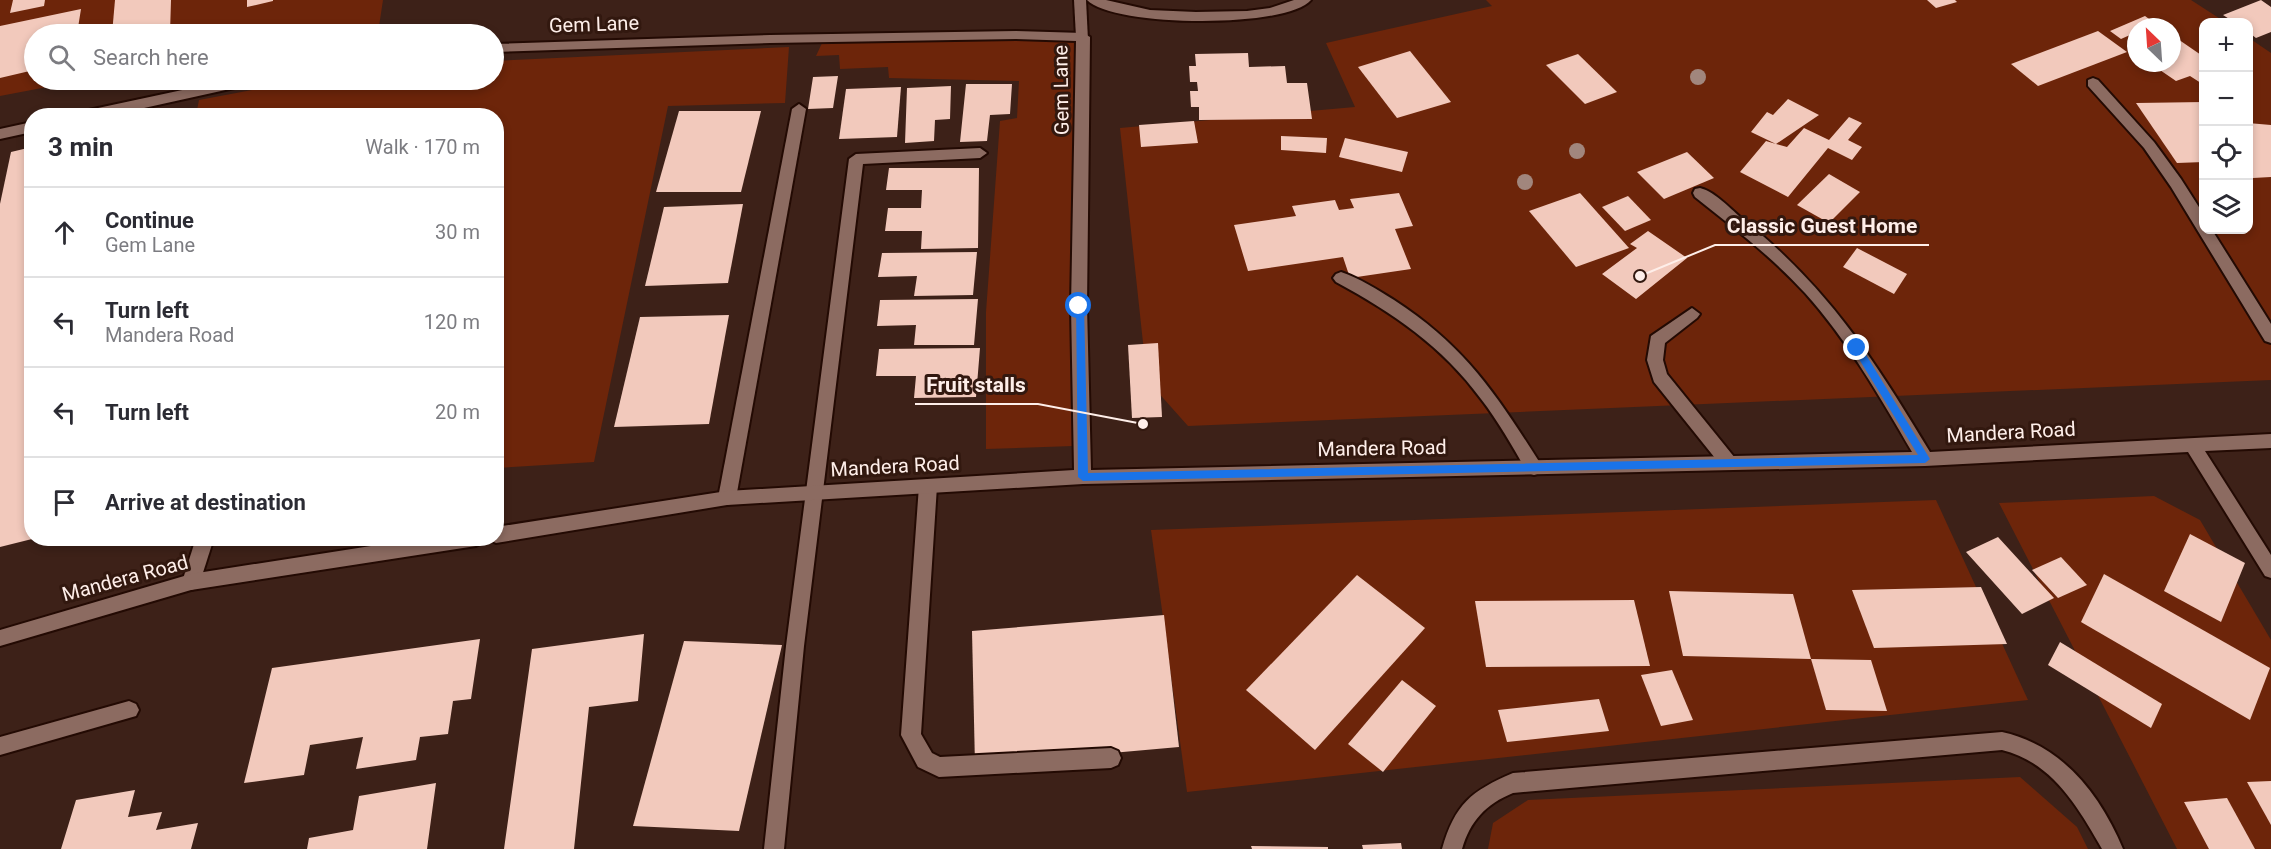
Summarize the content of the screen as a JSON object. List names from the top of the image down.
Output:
{
  "streets": {
    "street": ["Gem Lane", "Mandera Road"]
  },
  "crossings": [
    ["Gem Lane", "Mandera Road"]
  ],
  "places": ["Classic Guest Home", "Fruit stalls"],
  "north": "top left",
  "page": {
    "map_buttons": ["+", "−"],
    "search": "Search here",
    "heading": ["3 min", "Walk · 170 m"],
    "list": [
      ["Continue", "Gem Lane", "30 m"],
      ["Turn left", "Mandera Road", "120 m"],
      ["Turn left", "20 m"],
      "Arrive at destination"
    ]
  }
}
